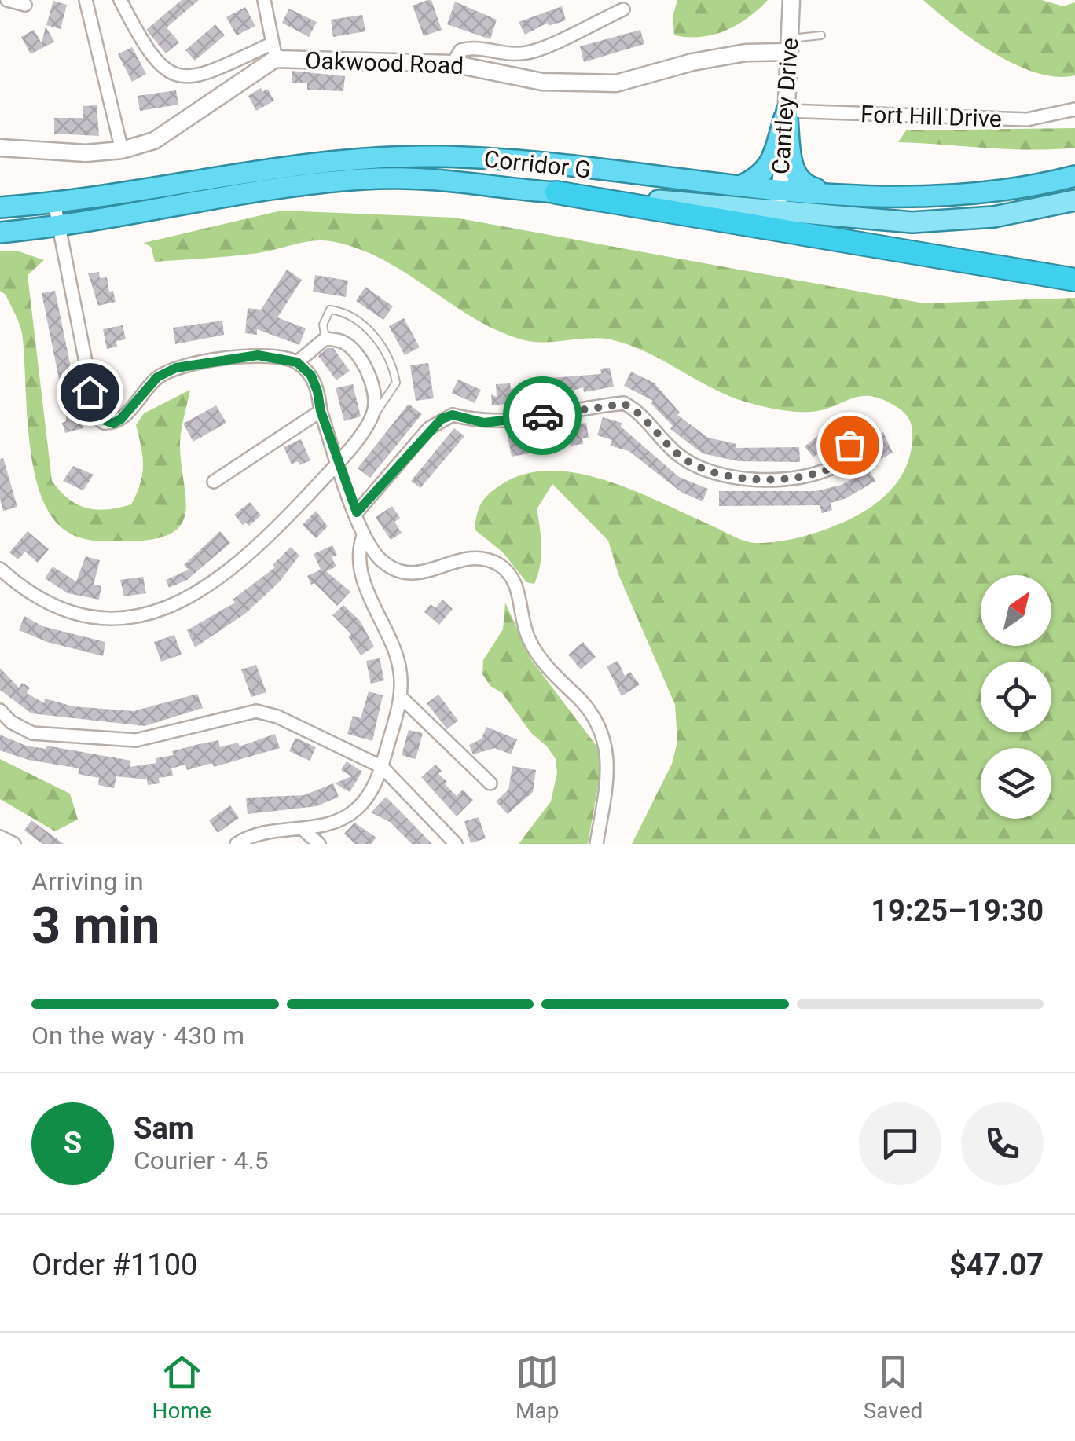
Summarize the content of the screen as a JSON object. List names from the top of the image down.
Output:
{
  "streets": {
    "highway": ["Corridor G"],
    "street": ["Oakwood Road", "Cantley Drive", "Fort Hill Drive"]
  },
  "crossings": [
    ["Oakwood Road", "Cantley Drive"],
    ["Cantley Drive", "Fort Hill Drive"],
    ["Cantley Drive", "Corridor G"]
  ],
  "north": "top right",
  "page": {
    "heading": ["3 min", "Arriving in", "19:25–19:30"],
    "panel": [
      "Sam",
      "Courier · 4.5",
      "Order #1100",
      "$47.07"
    ],
    "bar": "On the way · 430 m",
    "round": "S",
    "tabs": ["Home", "Map", "Saved"]
  }
}
